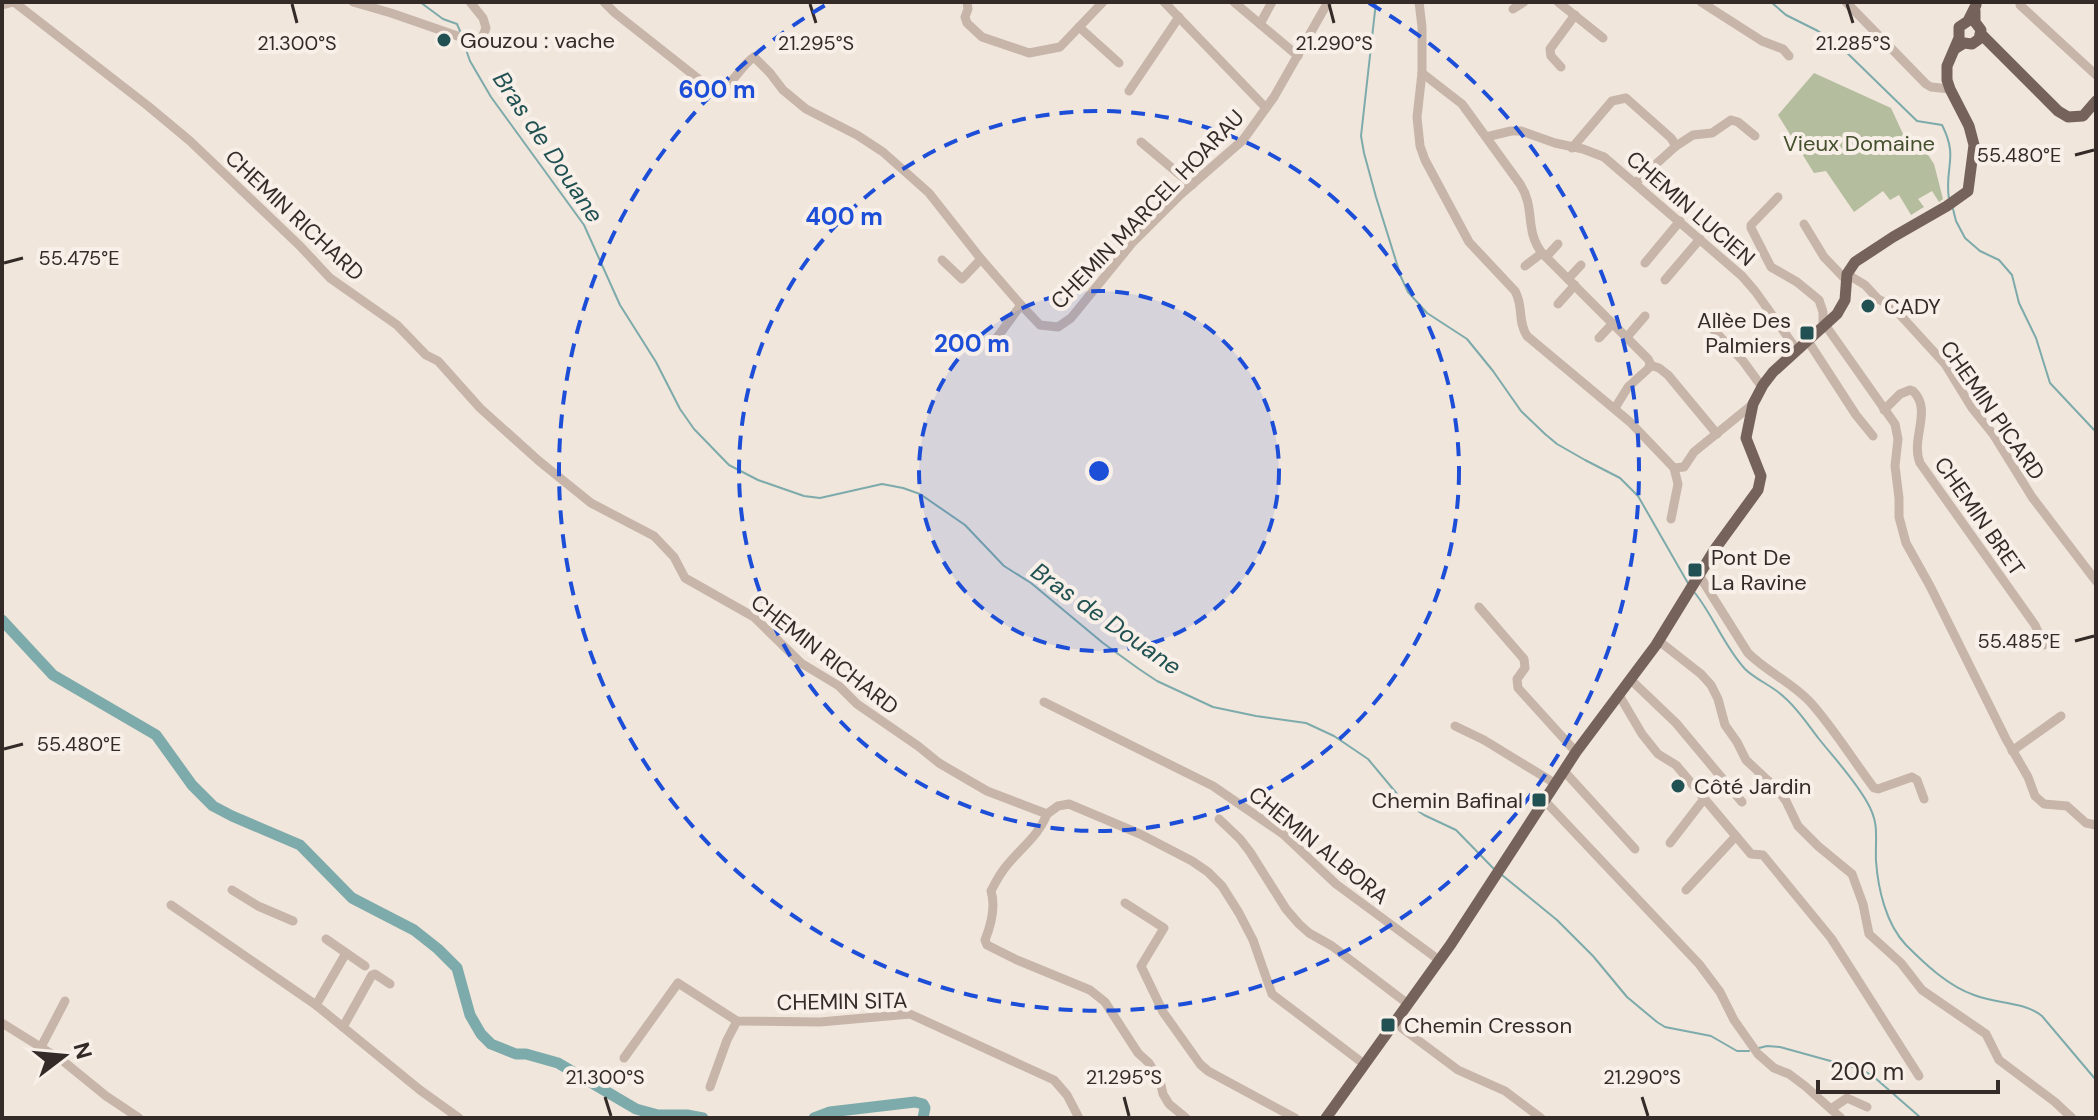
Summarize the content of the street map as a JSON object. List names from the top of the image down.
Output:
{
  "streets": {
    "street": [
      "CHEMIN LUCIEN",
      "CHEMIN MARCEL HOARAU",
      "CHEMIN RICHARD",
      "CHEMIN PICARD",
      "CHEMIN BRET",
      "CHEMIN ALBORA",
      "CHEMIN SITA"
    ]
  },
  "water": ["Bras de Douane"],
  "parks": ["Vieux Domaine"],
  "places": {
    "other": ["Gouzou : vache", "CADY", "Côté Jardin"],
    "transit": [
      "Allèe Des Palmiers",
      "Pont De La Ravine",
      "Chemin Bafinal",
      "Chemin Cresson"
    ]
  },
  "scale_bar": "200 m",
  "north": "right",
  "coordinates": [
    "21.300°S",
    "21.295°S",
    "21.290°S",
    "21.285°S",
    "55.480°E",
    "55.475°E",
    "55.485°E"
  ],
  "rings": ["600 m", "400 m", "200 m"]
}
